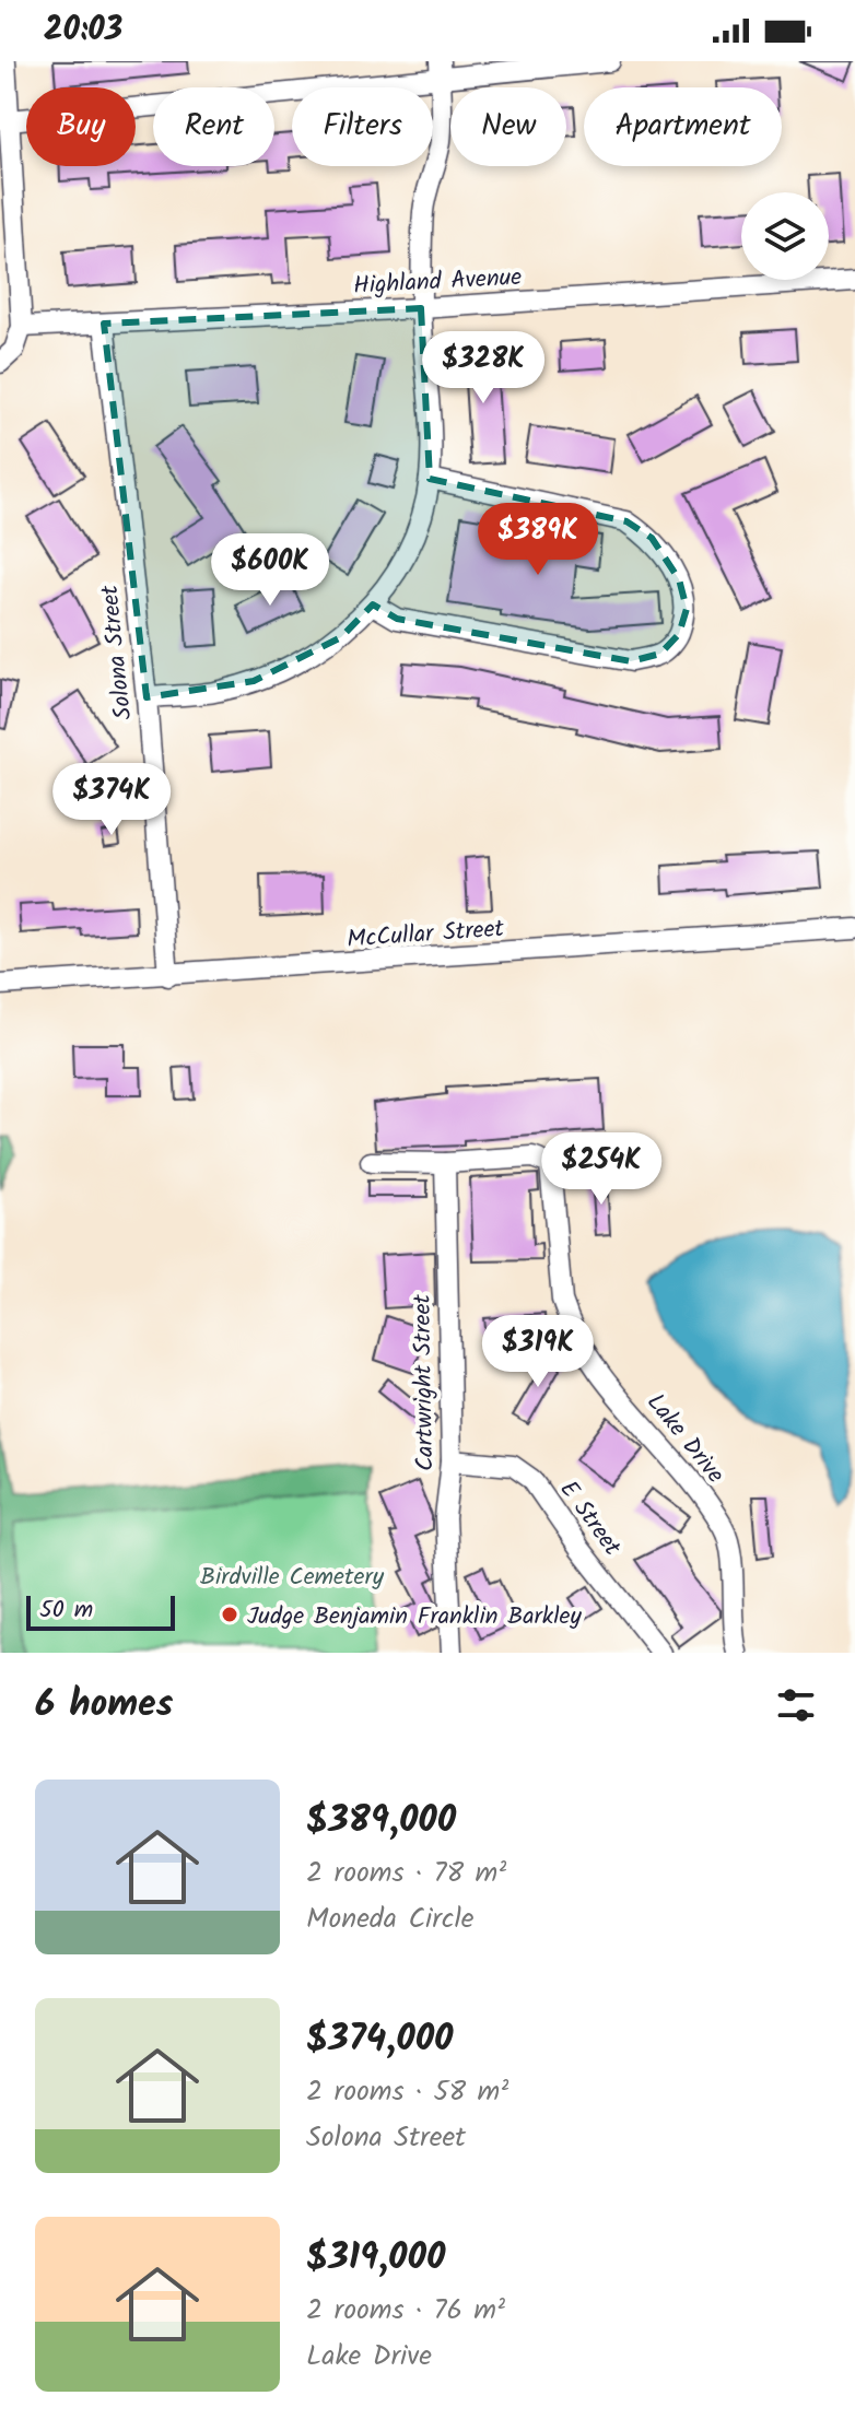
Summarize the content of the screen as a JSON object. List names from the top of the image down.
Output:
{
  "streets": {
    "street": [
      "Highland Avenue",
      "Solona Street",
      "McCullar Street",
      "Cartwright Street",
      "Lake Drive",
      "E Street"
    ]
  },
  "crossings": [
    ["Highland Avenue", "Solona Street"],
    ["Solona Street", "McCullar Street"],
    ["Cartwright Street", "Lake Drive"],
    ["Cartwright Street", "E Street"]
  ],
  "parks": ["Birdville Cemetery"],
  "places": ["Judge Benjamin Franklin Barkley"],
  "scale_bar": "50 m",
  "page": {
    "status": "20:03",
    "chip": [
      "Buy",
      "Rent",
      "Filters",
      "New",
      "Apartment"
    ],
    "price": [
      "$328K",
      "$389K",
      "$600K",
      "$374K",
      "$254K",
      "$319K"
    ],
    "scale": "50 m",
    "heading": "6 homes",
    "list": [
      {
        "name": "$389,000",
        "note": "2 rooms · 78 m² · Moneda Circle"
      },
      {
        "name": "$374,000",
        "note": "2 rooms · 58 m² · Solona Street"
      },
      {
        "name": "$319,000",
        "note": "2 rooms · 76 m² · Lake Drive"
      }
    ]
  }
}
